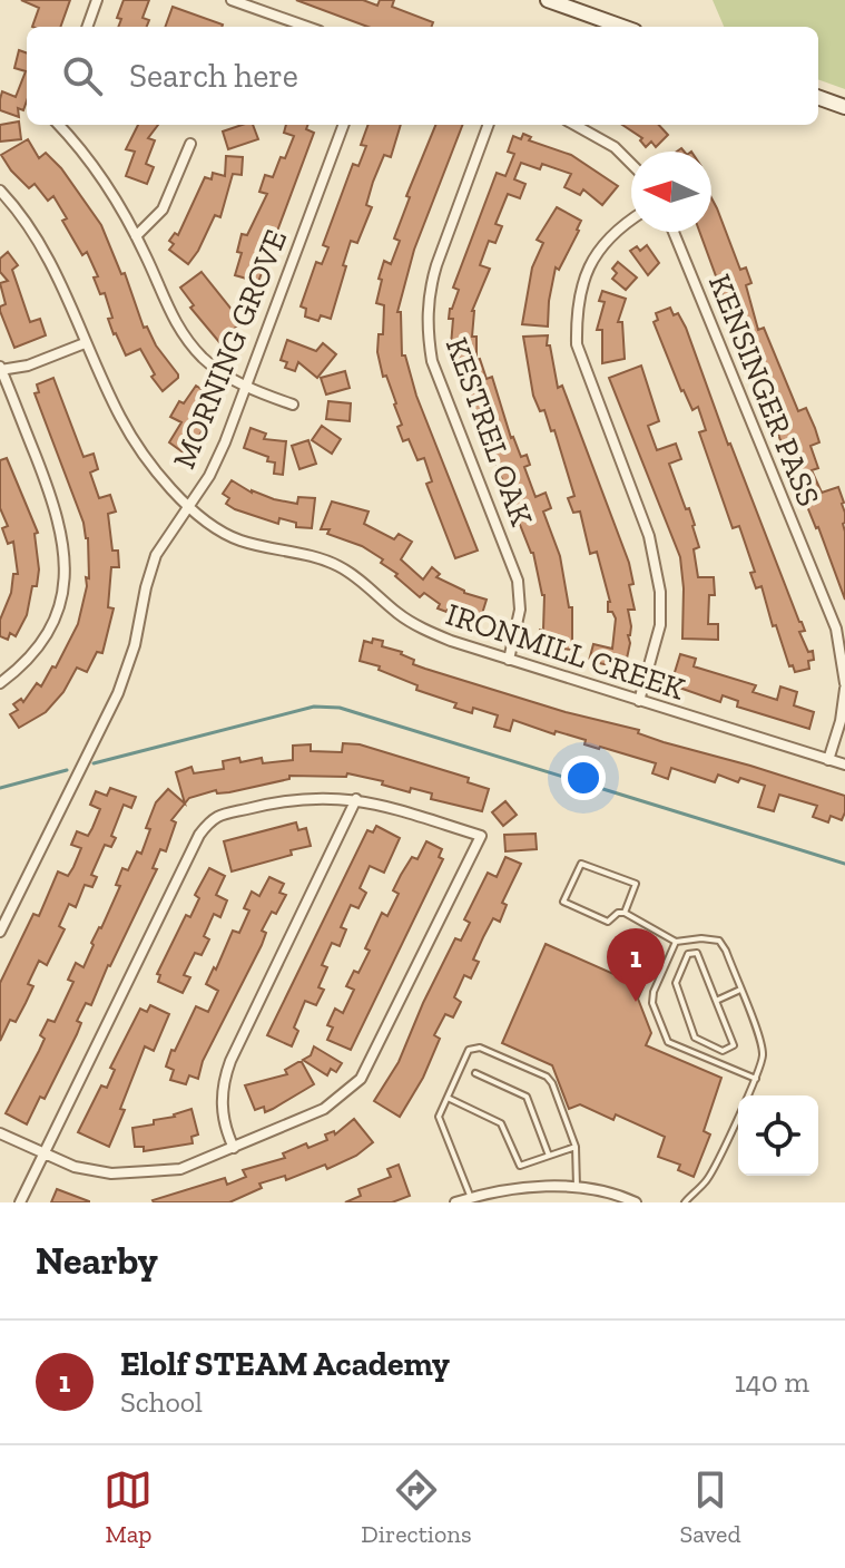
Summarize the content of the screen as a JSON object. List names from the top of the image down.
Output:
{
  "streets": {
    "street": [
      "MORNING GROVE",
      "KENSINGER PASS",
      "KESTREL OAK",
      "IRONMILL CREEK"
    ]
  },
  "crossings": [
    ["MORNING GROVE", "IRONMILL CREEK"],
    ["KENSINGER PASS", "IRONMILL CREEK"],
    ["KESTREL OAK", "IRONMILL CREEK"]
  ],
  "north": "left",
  "page": {
    "search": "Search here",
    "pins": "1",
    "heading": "Nearby",
    "list": [
      {
        "mark": "1",
        "name": "Elolf STEAM Academy",
        "note": "School",
        "value": "140 m"
      }
    ],
    "nav": ["Map", "Directions", "Saved"]
  }
}
